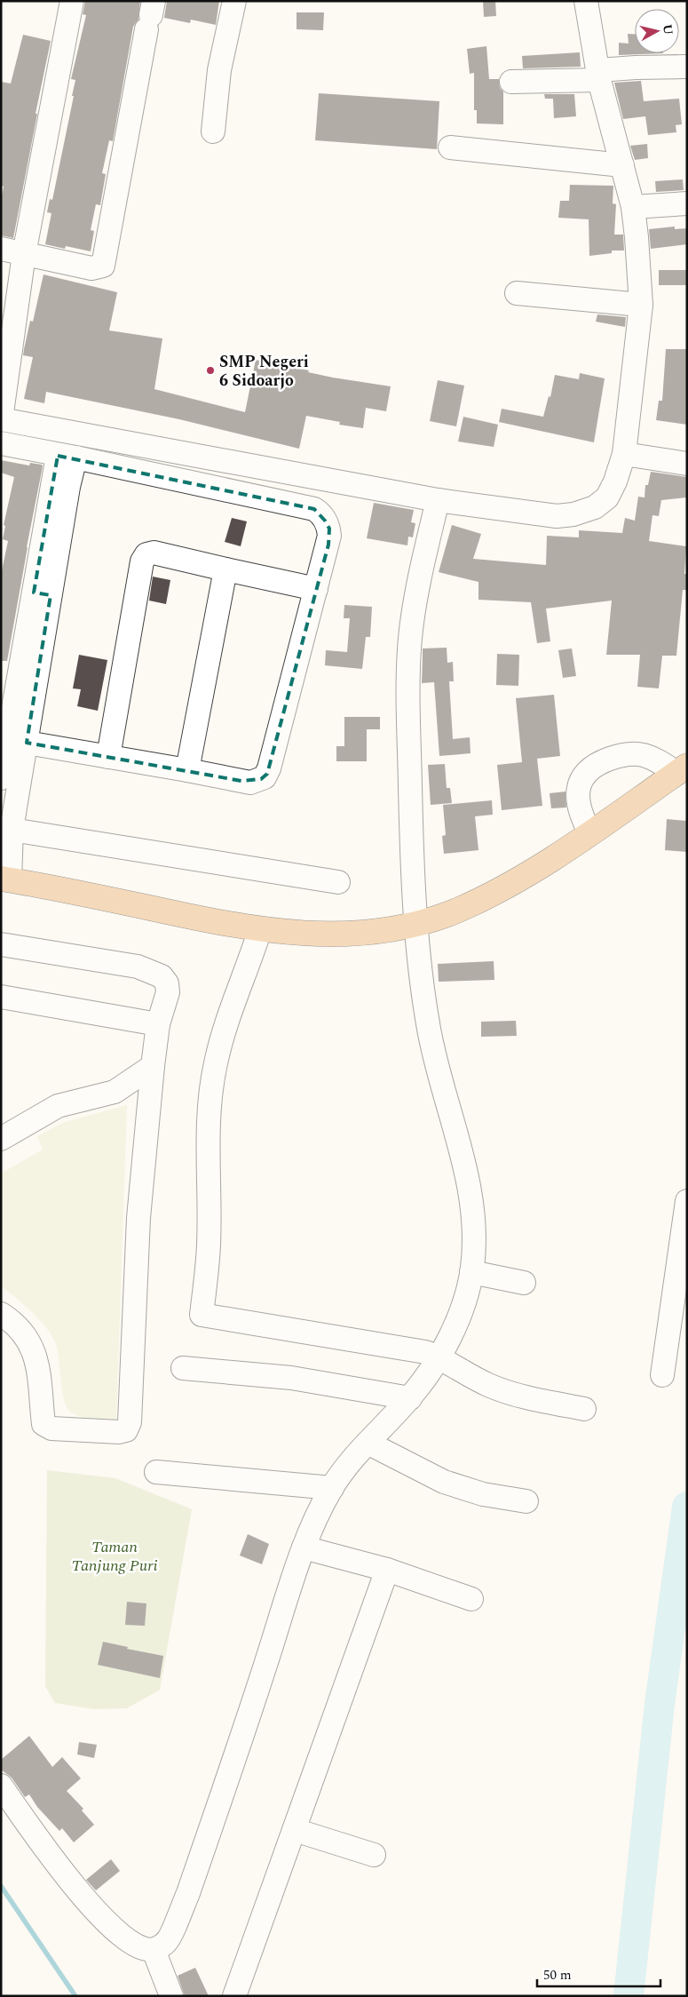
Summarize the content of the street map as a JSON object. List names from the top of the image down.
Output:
{
  "parks": ["Taman Tanjung Puri"],
  "places": ["SMP Negeri 6 Sidoarjo"],
  "scale_bar": "50 m",
  "north": "right"
}
